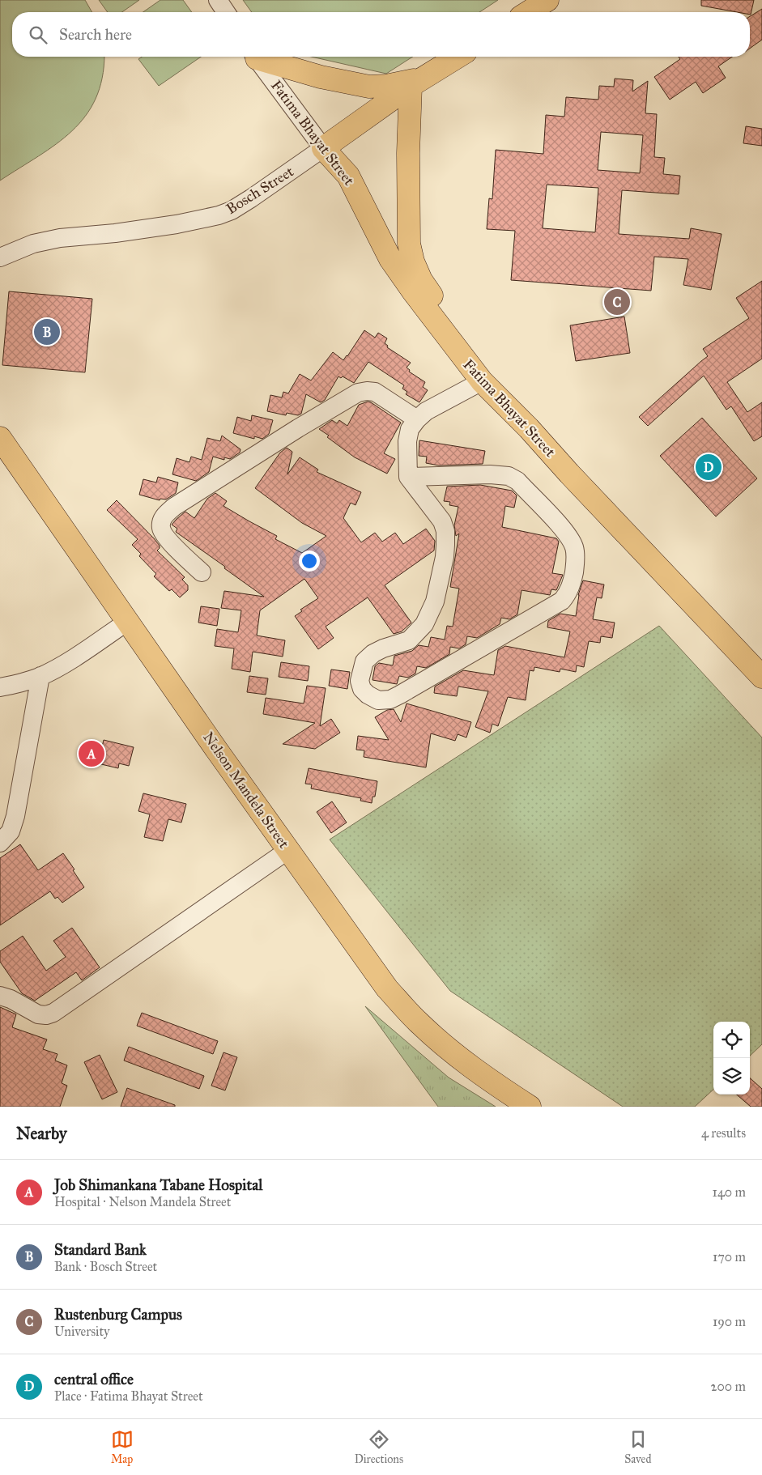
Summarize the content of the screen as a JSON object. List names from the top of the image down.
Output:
{
  "streets": {
    "main road": ["Fatima Bhayat Street", "Bosch Street", "Nelson Mandela Street"]
  },
  "crossings": [
    ["Fatima Bhayat Street", "Bosch Street"]
  ],
  "page": {
    "search": "Search here",
    "pins": [
      "C",
      "B",
      "D",
      "A"
    ],
    "heading": ["Nearby", "4 results"],
    "list": [
      {
        "mark": "A",
        "name": "Job Shimankana Tabane Hospital",
        "note": "Hospital · Nelson Mandela Street",
        "value": "140 m"
      },
      {
        "mark": "B",
        "name": "Standard Bank",
        "note": "Bank · Bosch Street",
        "value": "170 m"
      },
      {
        "mark": "C",
        "name": "Rustenburg Campus",
        "note": "University",
        "value": "190 m"
      },
      {
        "mark": "D",
        "name": "central office",
        "note": "Place · Fatima Bhayat Street",
        "value": "200 m"
      }
    ],
    "nav": ["Map", "Directions", "Saved"]
  }
}
